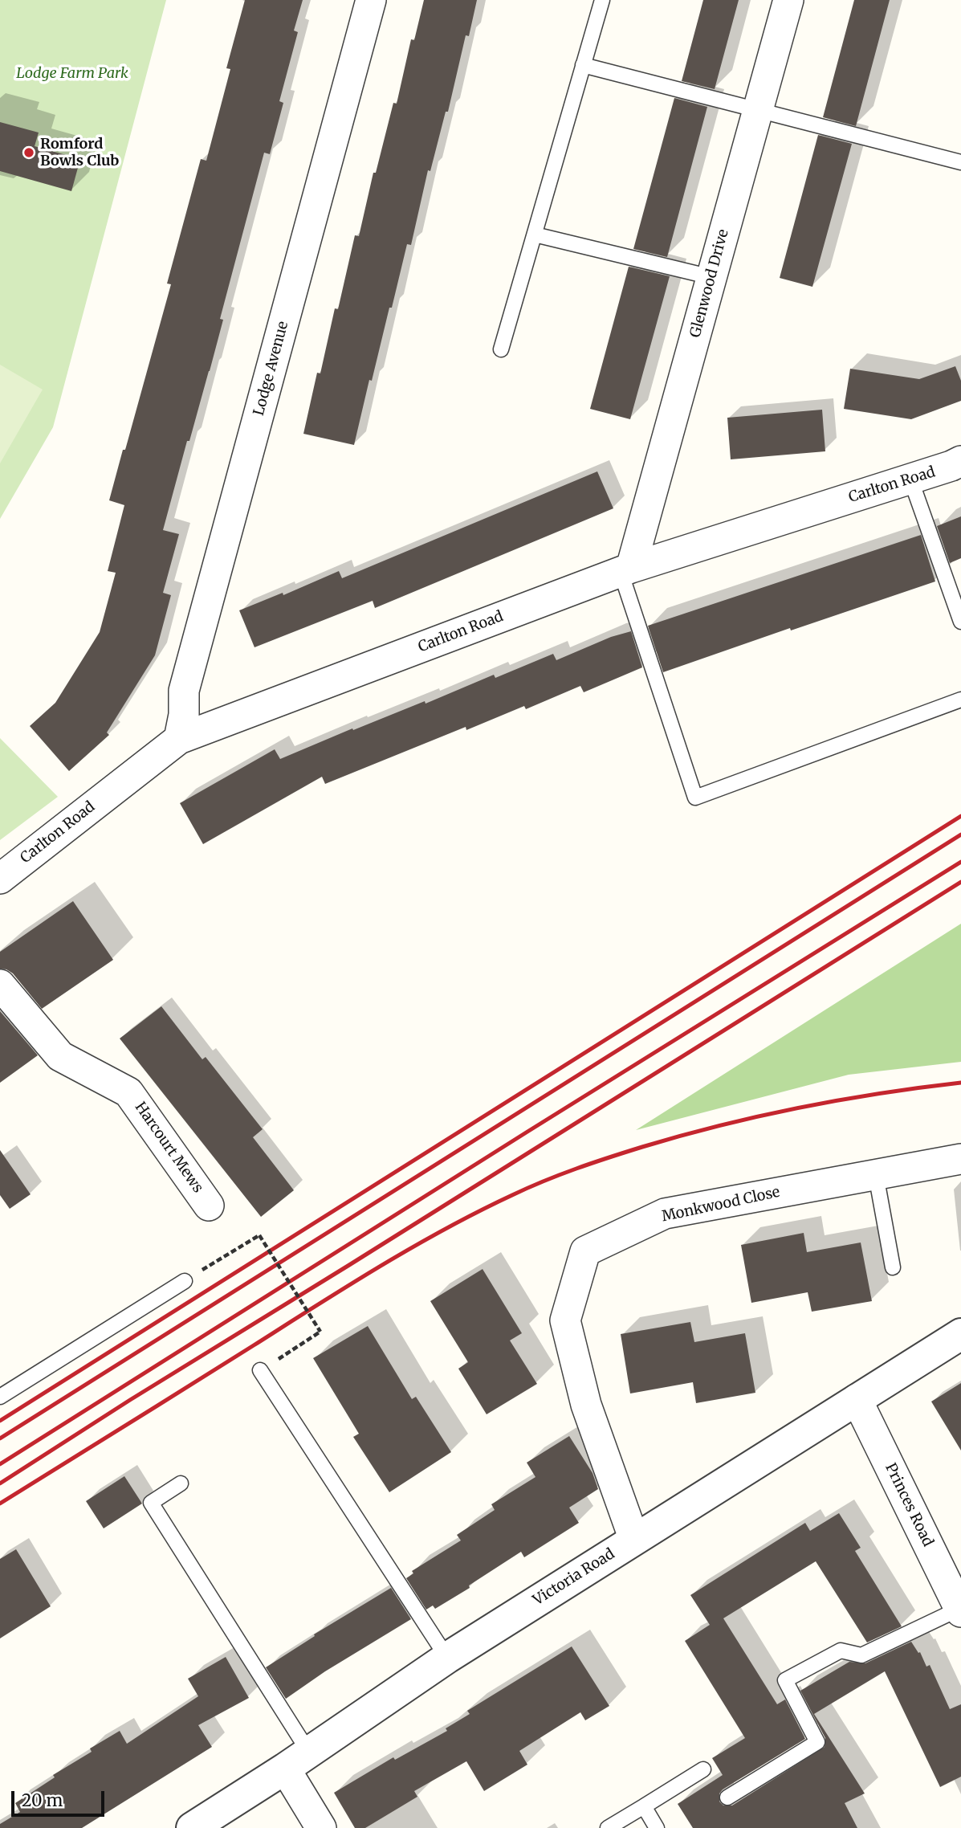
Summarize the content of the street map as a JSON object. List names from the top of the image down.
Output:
{
  "streets": {
    "street": [
      "Glenwood Drive",
      "Lodge Avenue",
      "Carlton Road",
      "Harcourt Mews",
      "Monkwood Close",
      "Princes Road",
      "Victoria Road"
    ]
  },
  "crossings": [
    ["Glenwood Drive", "Carlton Road"],
    ["Lodge Avenue", "Carlton Road"],
    ["Monkwood Close", "Victoria Road"],
    ["Princes Road", "Victoria Road"]
  ],
  "parks": ["Lodge Farm Park"],
  "places": ["Romford Bowls Club"],
  "scale_bar": "20 m"
}
